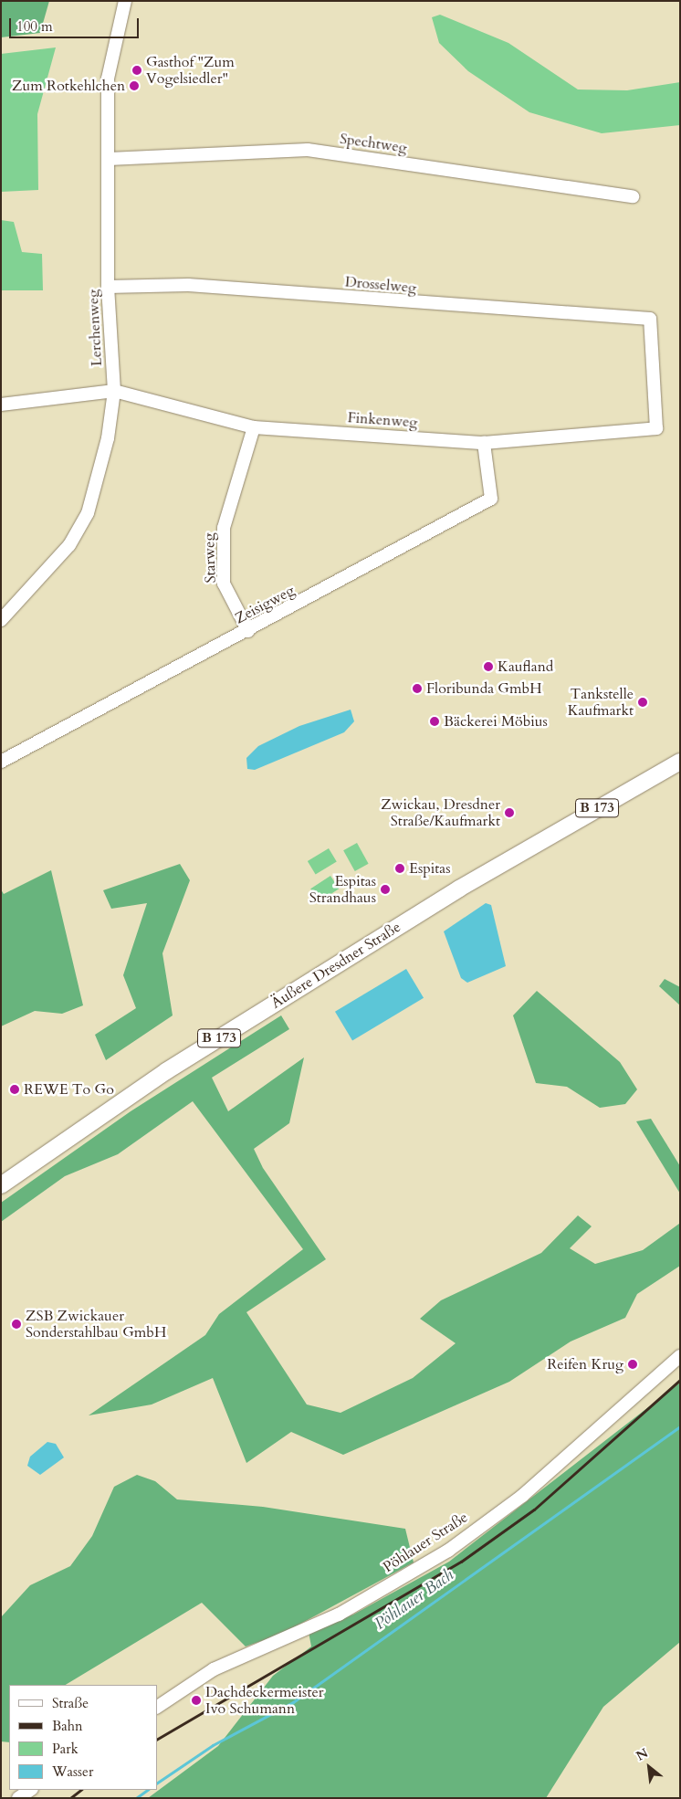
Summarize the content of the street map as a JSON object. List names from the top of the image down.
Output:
{
  "streets": {
    "main road": ["B 173", "Äußere Dresdner Straße"],
    "street": [
      "Spechtweg",
      "Drosselweg",
      "Lerchenweg",
      "Finkenweg",
      "Starweg",
      "Zeisigweg",
      "Pöhlauer Straße"
    ]
  },
  "crossings": [
    ["Spechtweg", "Lerchenweg"],
    ["Drosselweg", "Lerchenweg"],
    ["Drosselweg", "Finkenweg"],
    ["Lerchenweg", "Finkenweg"],
    ["Finkenweg", "Starweg"],
    ["Finkenweg", "Zeisigweg"],
    ["Starweg", "Zeisigweg"]
  ],
  "water": ["Pöhlauer Bach"],
  "places": [
    "Gasthof \"Zum Vogelsiedler\"",
    "Zum Rotkehlchen",
    "Kaufland",
    "Floribunda GmbH",
    "Tankstelle Kaufmarkt",
    "Bäckerei Möbius",
    "Zwickau, Dresdner Straße/Kaufmarkt",
    "Espitas",
    "Espitas Strandhaus",
    "REWE To Go",
    "ZSB Zwickauer Sonderstahlbau GmbH",
    "Reifen Krug",
    "Dachdeckermeister Ivo Schumann"
  ],
  "legend": [
    "Straße",
    "Bahn",
    "Park",
    "Wasser"
  ],
  "scale_bar": "100 m",
  "north": "top left"
}
